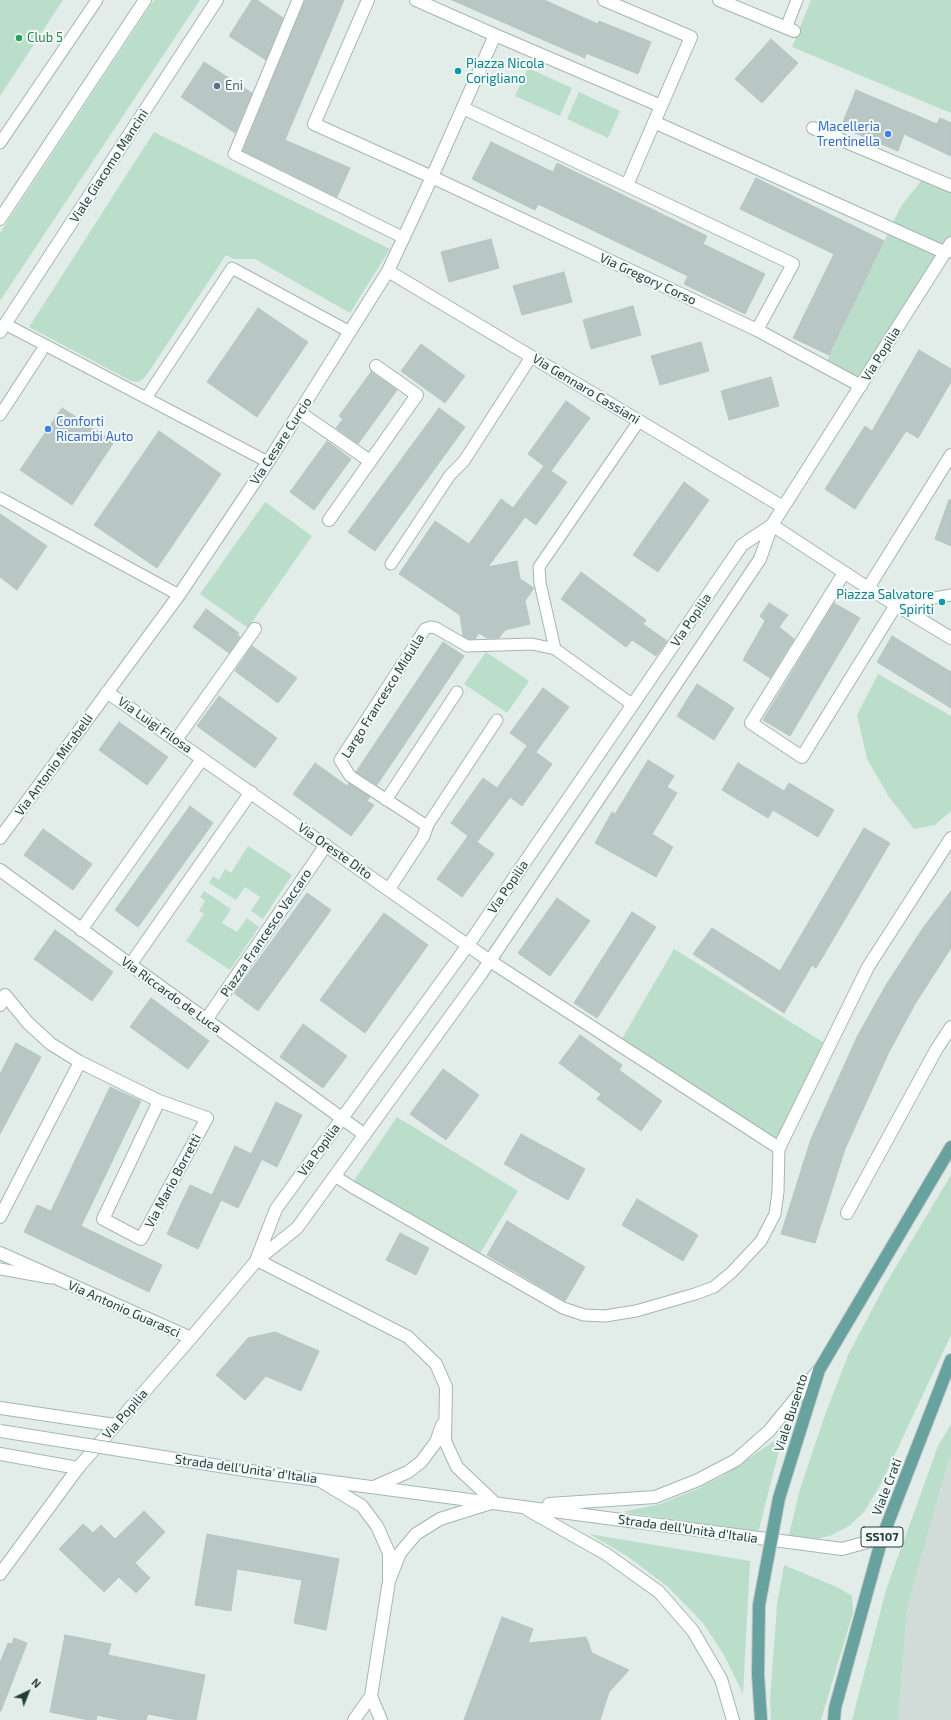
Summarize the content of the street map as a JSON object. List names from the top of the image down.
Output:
{
  "streets": {
    "main road": ["Viale Busento", "Viale Crati", "SS107"],
    "street": [
      "Viale Giacomo Mancini",
      "Via Gregory Corso",
      "Via Popilia",
      "Via Gennaro Cassiani",
      "Via Cesare Curcio",
      "Via Luigi Filosa",
      "Via Antonio Mirabelli",
      "Via Oreste Dito",
      "Piazza Francesco Vaccaro",
      "Via Riccardo de Luca",
      "Via Mario Borretti",
      "Via Antonio Guarasci",
      "Strada dell'Unita' d'Italia",
      "Strada dell'Unità d'Italia"
    ],
    "lane": ["Largo Francesco Midulla"]
  },
  "crossings": [
    ["Via Gregory Corso", "Via Popilia"],
    ["Via Gregory Corso", "Via Cesare Curcio"],
    ["Via Popilia", "Via Gennaro Cassiani"],
    ["Via Popilia", "Via Oreste Dito"],
    ["Via Popilia", "Via Riccardo de Luca"],
    ["Via Popilia", "Via Antonio Guarasci"],
    ["Via Gennaro Cassiani", "Via Cesare Curcio"],
    ["Via Cesare Curcio", "Via Luigi Filosa"],
    ["Via Cesare Curcio", "Via Antonio Mirabelli"],
    ["Via Luigi Filosa", "Via Antonio Mirabelli"],
    ["Via Luigi Filosa", "Via Oreste Dito"],
    ["Via Oreste Dito", "Piazza Francesco Vaccaro"],
    ["Piazza Francesco Vaccaro", "Via Riccardo de Luca"],
    ["Strada dell'Unita' d'Italia", "Strada dell'Unità d'Italia"],
    ["Viale Crati", "Strada dell'Unità d'Italia"]
  ],
  "places": [
    "Club 5",
    "Piazza Nicola Corigliano",
    "Eni",
    "Macelleria Trentinella",
    "Conforti Ricambi Auto",
    "Piazza Salvatore Spiriti"
  ],
  "north": "top right"
}
